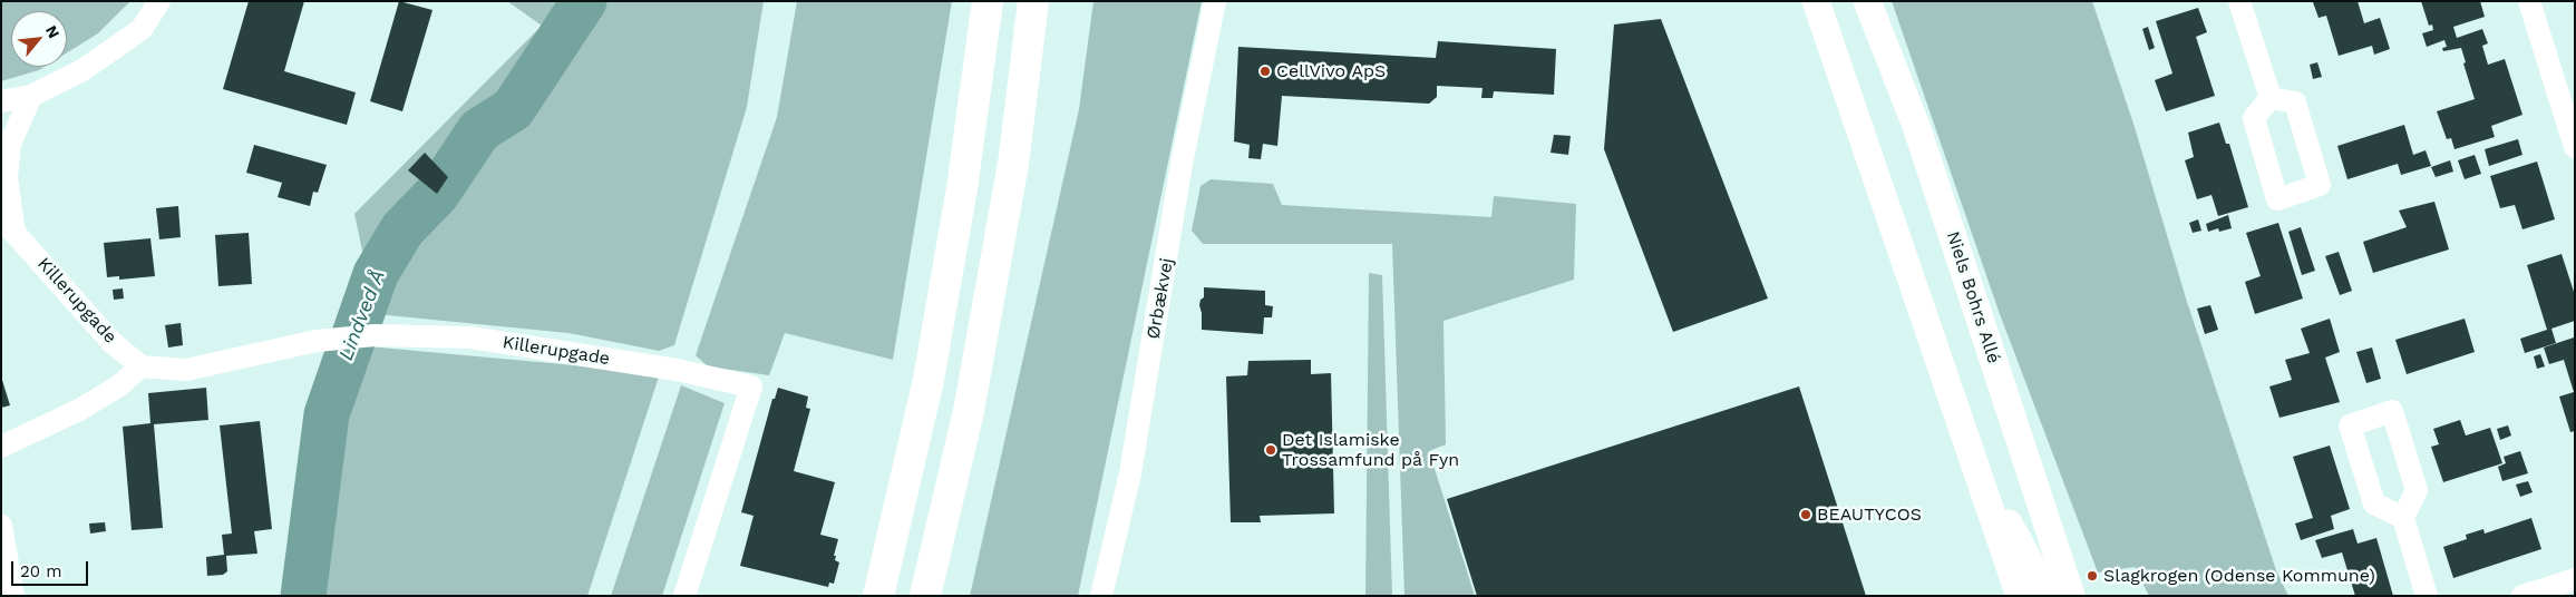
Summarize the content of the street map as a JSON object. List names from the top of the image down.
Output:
{
  "streets": {
    "street": ["Niels Bohrs Allé", "Ørbækvej", "Killerupgade"]
  },
  "water": ["Lindved Å"],
  "places": [
    "CellVivo ApS",
    "Det Islamiske Trossamfund på Fyn",
    "BEAUTYCOS",
    "Slagkrogen (Odense Kommune)"
  ],
  "scale_bar": "20 m",
  "north": "top right"
}
